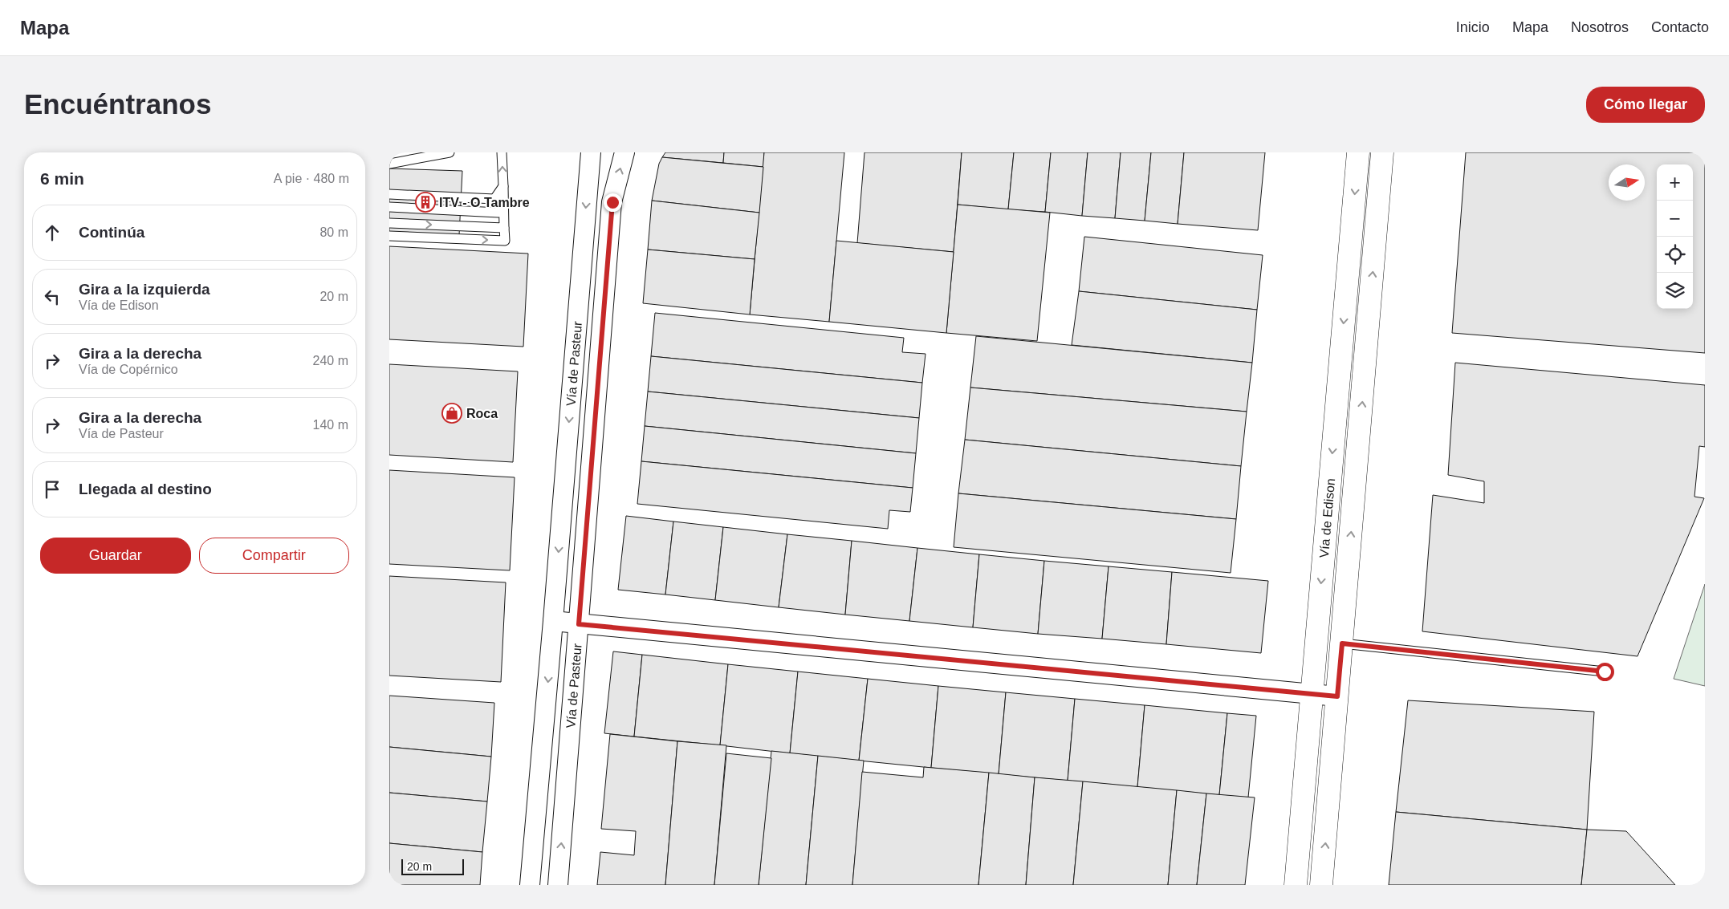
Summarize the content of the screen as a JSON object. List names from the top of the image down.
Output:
{
  "streets": {
    "main road": ["Vía de Edison"],
    "street": ["Vía de Pasteur"]
  },
  "places": {
    "building": ["ITV - O Tambre"],
    "shop": ["Roca"]
  },
  "scale_bar": "20 m",
  "north": "right",
  "page": {
    "header": "Mapa",
    "nav": [
      "Inicio",
      "Mapa",
      "Nosotros",
      "Contacto"
    ],
    "buttons": [
      "Cómo llegar",
      ["Guardar", "Compartir"]
    ],
    "title": "Encuéntranos",
    "heading": ["6 min", "A pie · 480 m"],
    "map_buttons": ["+", "−"],
    "list": [
      ["Continúa", "80 m"],
      ["Gira a la izquierda", "Vía de Edison", "20 m"],
      ["Gira a la derecha", "Vía de Copérnico", "240 m"],
      ["Gira a la derecha", "Vía de Pasteur", "140 m"],
      "Llegada al destino"
    ],
    "scale": "20 m"
  }
}
